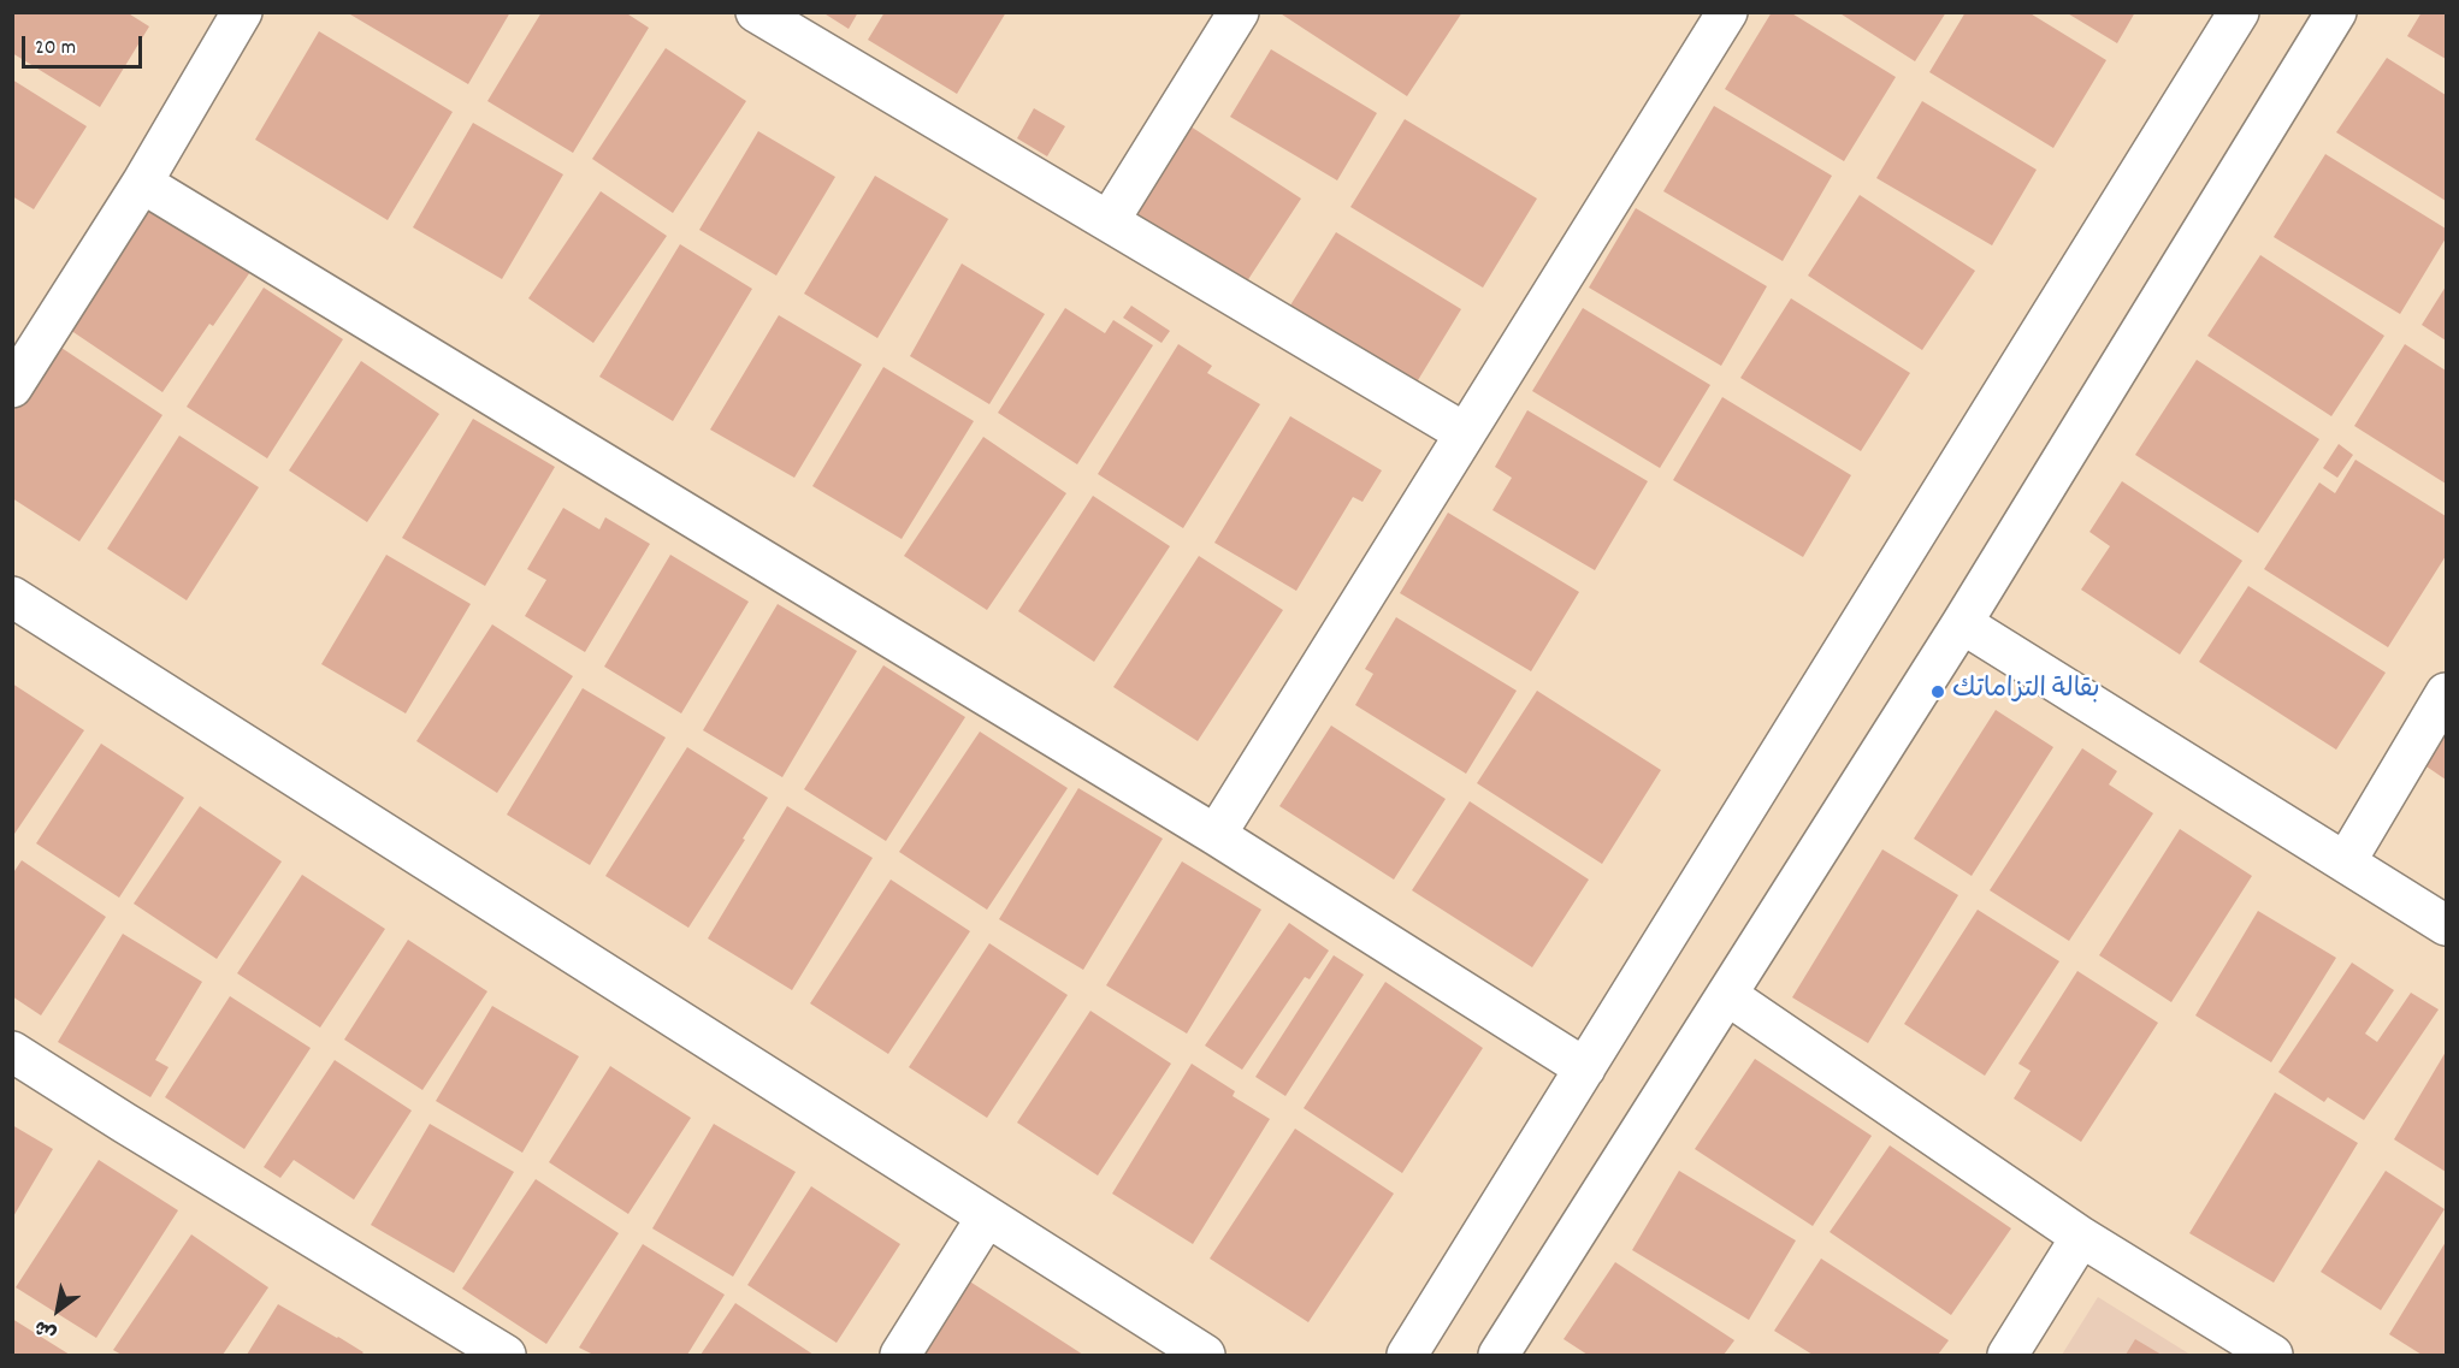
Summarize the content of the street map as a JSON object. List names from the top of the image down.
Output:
{
  "places": ["بقالة التزاماتك"],
  "scale_bar": "20 m",
  "north": "bottom left"
}
